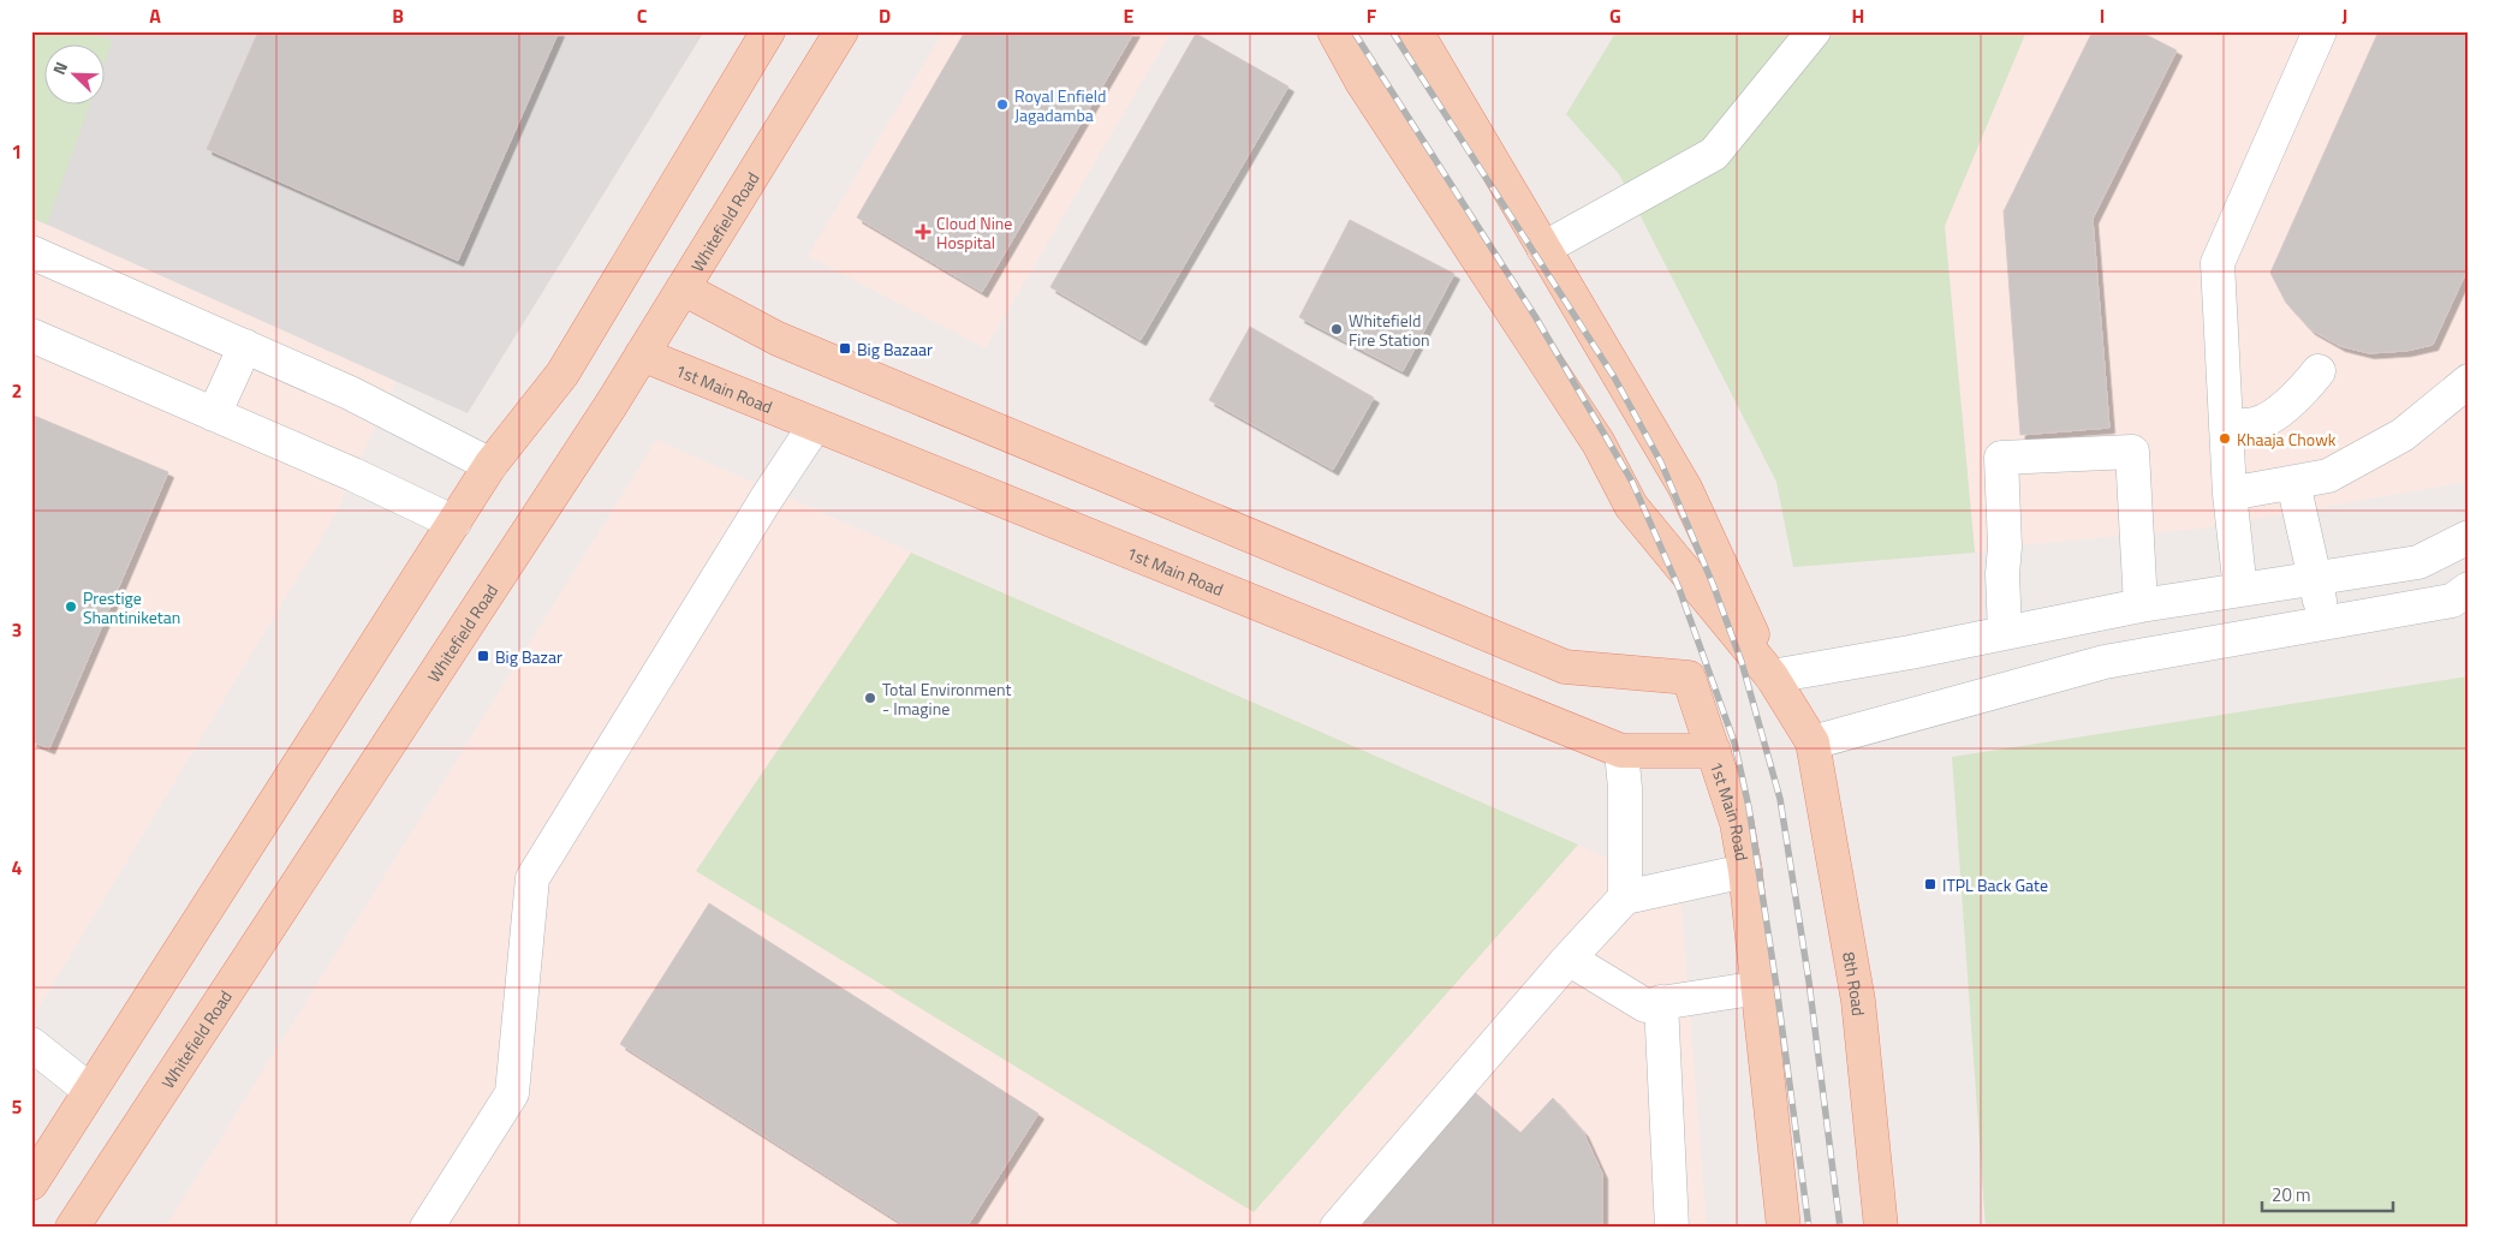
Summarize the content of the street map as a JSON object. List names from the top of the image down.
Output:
{
  "streets": {
    "main road": ["Whitefield Road", "1st Main Road", "8th Road"]
  },
  "crossings": [
    ["Whitefield Road", "1st Main Road"]
  ],
  "places": {
    "other": [
      "Royal Enfield Jagadamba",
      "Whitefield Fire Station",
      "Khaaja Chowk",
      "Prestige Shantiniketan",
      "Total Environment - Imagine"
    ],
    "health": ["Cloud Nine Hospital"],
    "transit": ["Big Bazaar", "Big Bazar", "ITPL Back Gate"]
  },
  "scale_bar": "20 m",
  "north": "top left",
  "grid": {
    "columns": [
      "A",
      "B",
      "C",
      "D",
      "E",
      "F",
      "G",
      "H",
      "I",
      "J"
    ],
    "rows": [
      "1",
      "2",
      "3",
      "4",
      "5"
    ]
  }
}
